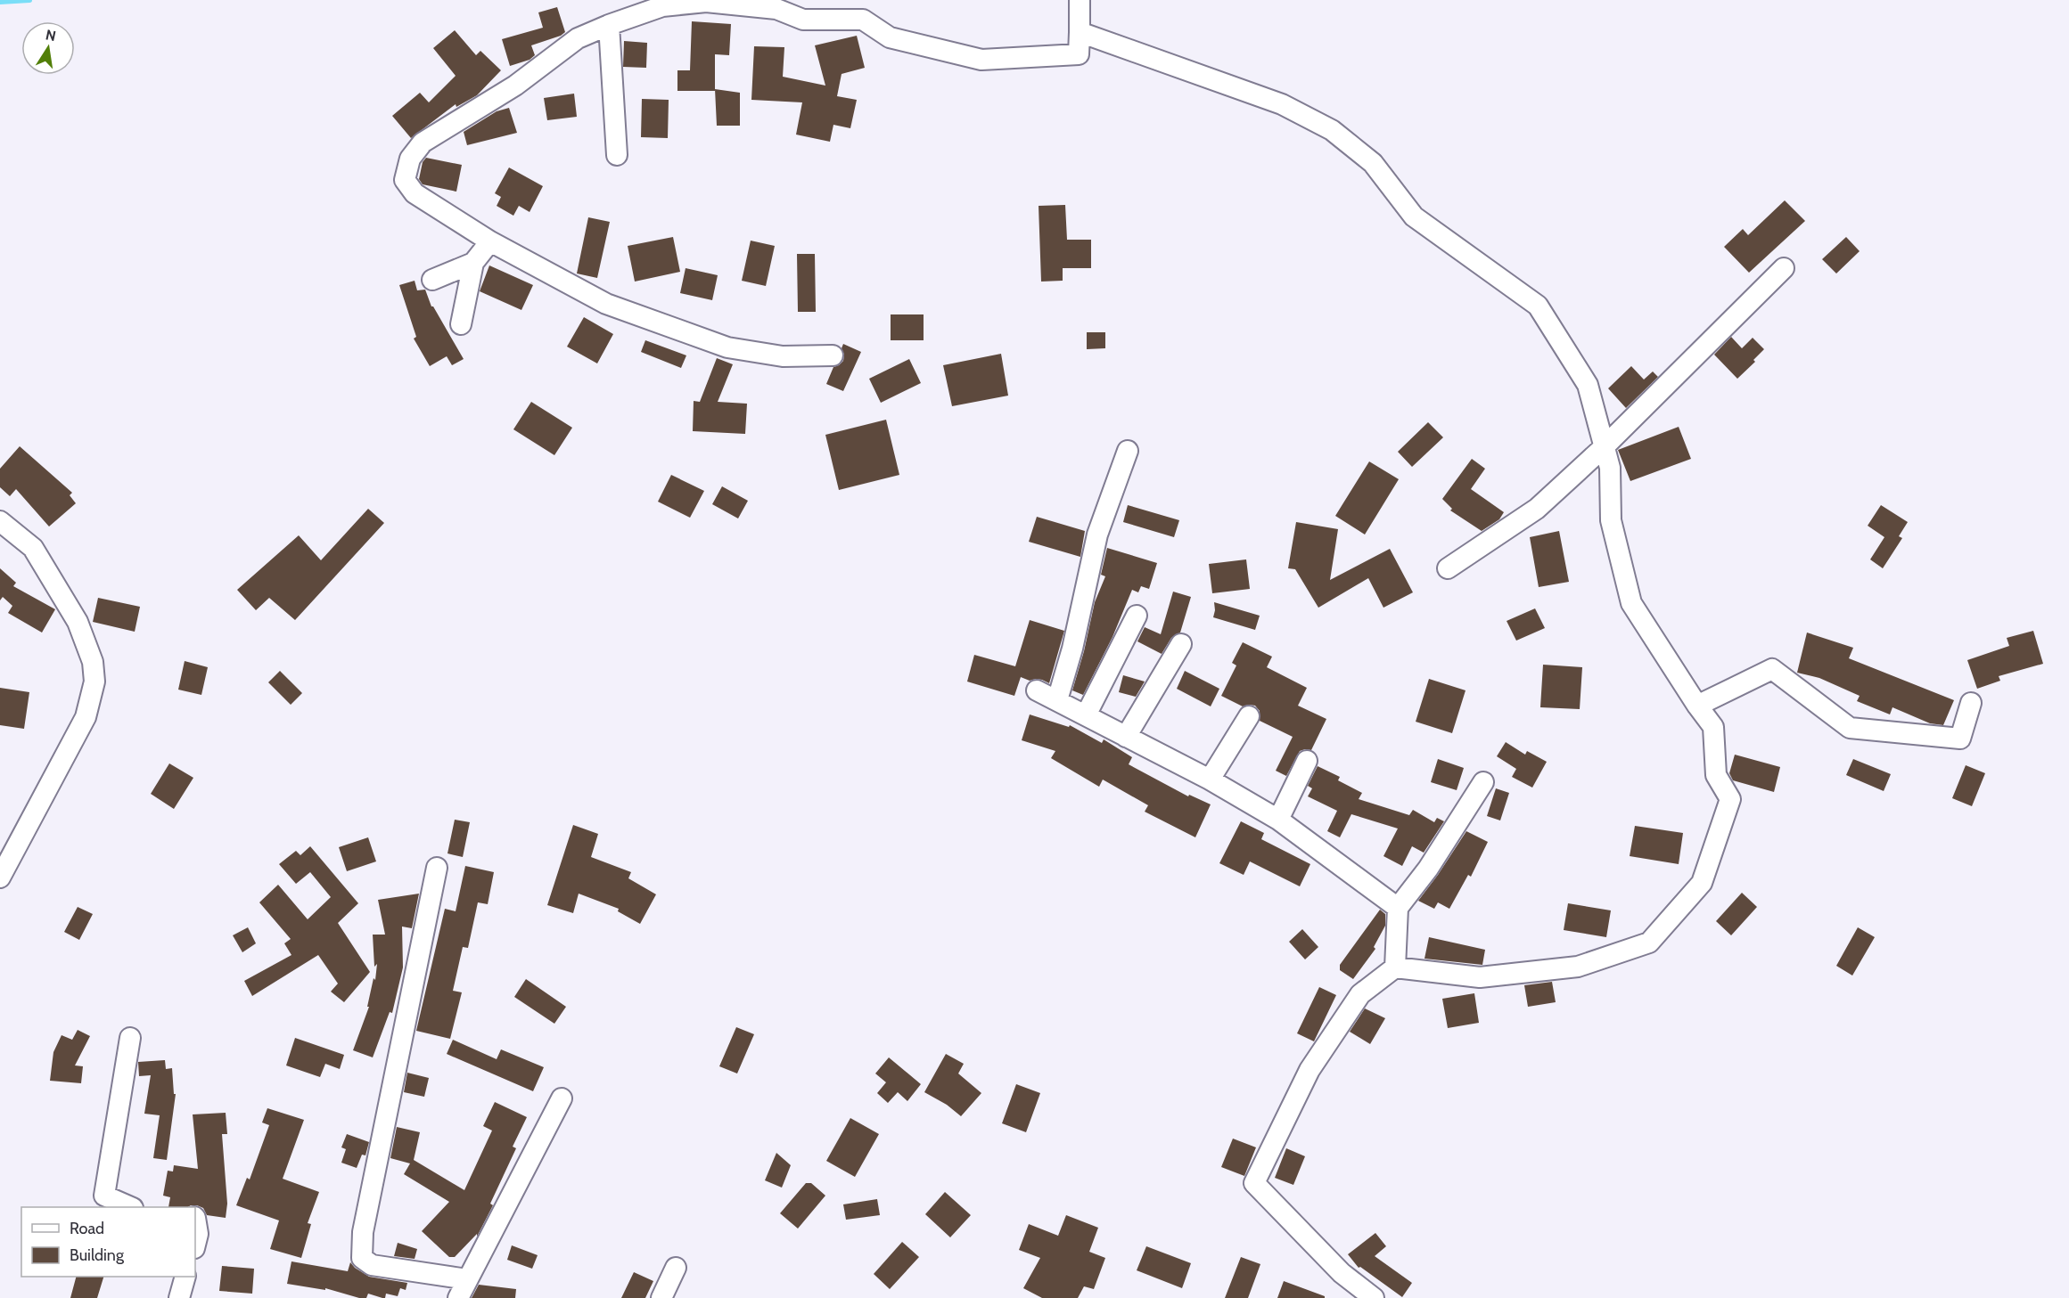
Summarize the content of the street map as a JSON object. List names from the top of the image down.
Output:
{
  "legend": ["Road", "Building"],
  "north": "top"
}
